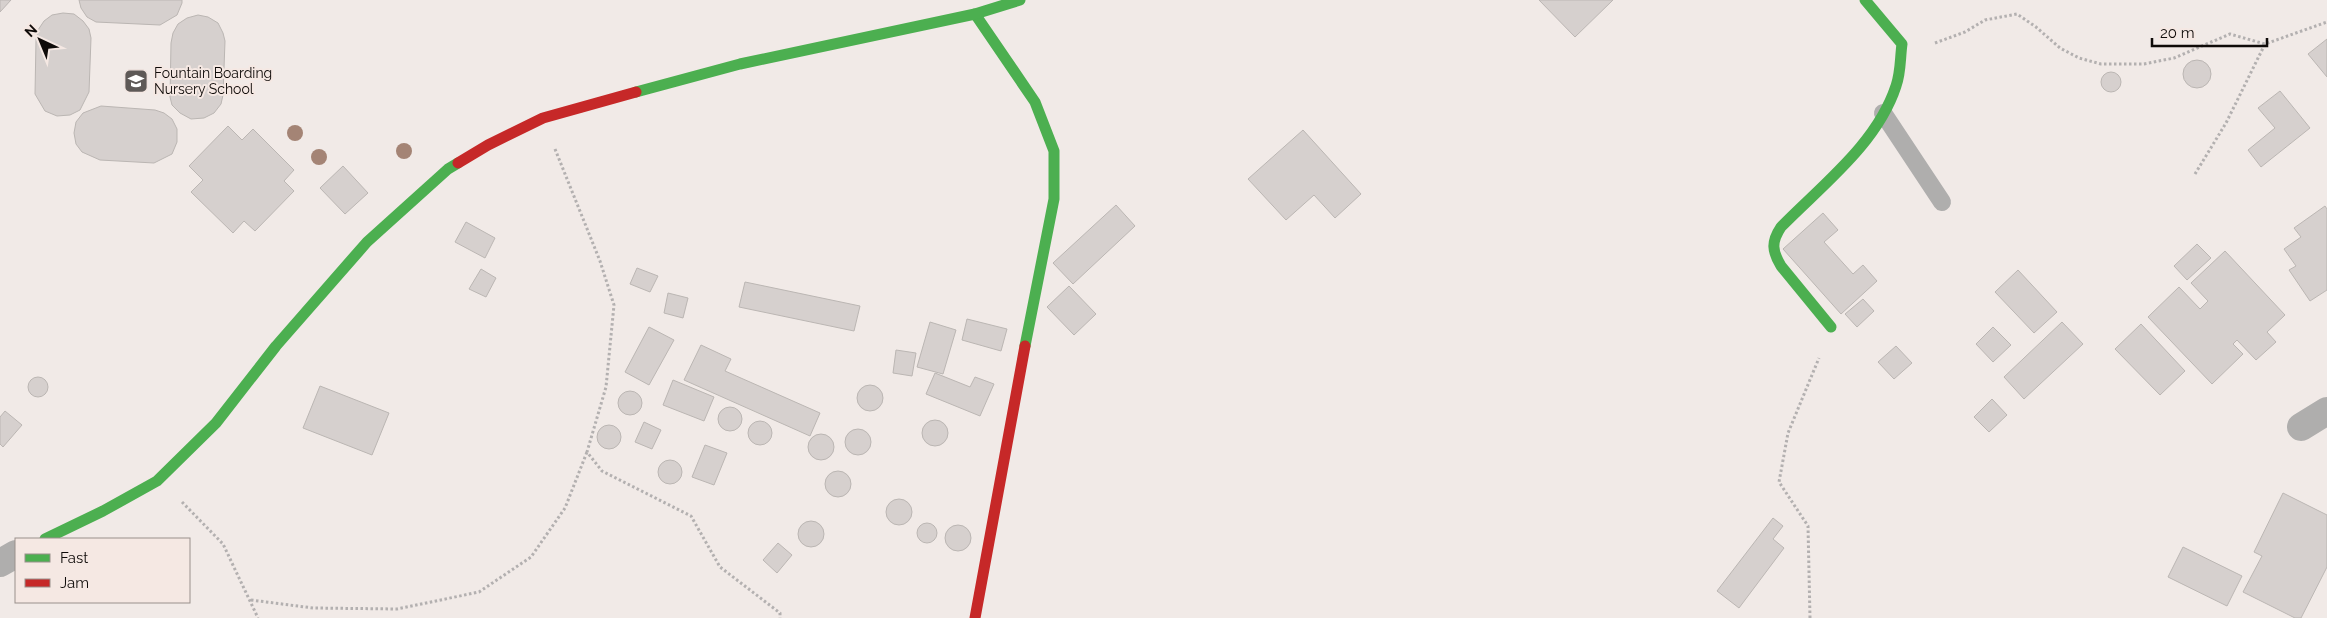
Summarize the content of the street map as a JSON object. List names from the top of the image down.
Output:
{
  "places": {
    "school or university": ["Fountain Boarding Nursery School"]
  },
  "legend": ["Fast", "Jam"],
  "scale_bar": "20 m",
  "north": "top left"
}
